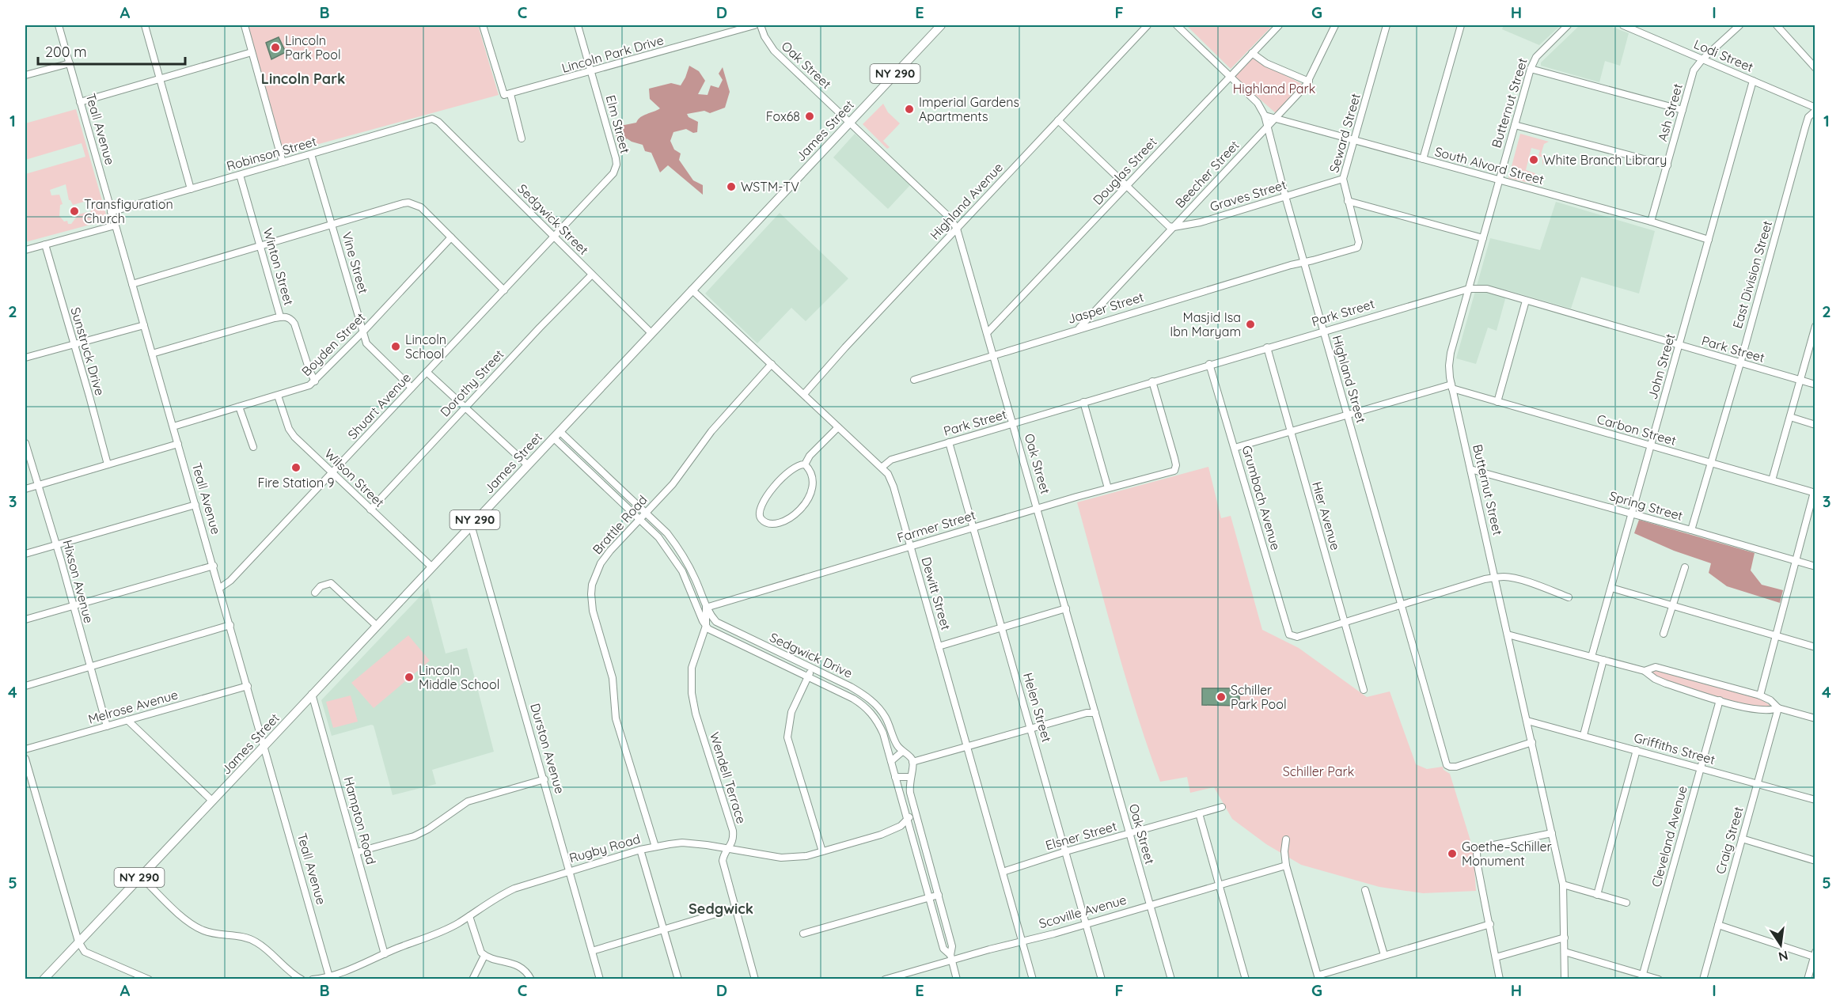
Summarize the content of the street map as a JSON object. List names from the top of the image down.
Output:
{
  "streets": {
    "main road": ["NY 290", "James Street"],
    "street": [
      "Lincoln Park Drive",
      "Lodi Street",
      "Oak Street",
      "Butternut Street",
      "Ash Street",
      "Elm Street",
      "Teall Avenue",
      "Seward Street",
      "Robinson Street",
      "South Alvord Street",
      "Douglas Street",
      "Beecher Street",
      "Graves Street",
      "Highland Avenue",
      "Sedgwick Street",
      "Vine Street",
      "Winton Street",
      "East Division Street",
      "Jasper Street",
      "Park Street",
      "Boyden Street",
      "Sunstruck Drive",
      "John Street",
      "Highland Street",
      "Dorothy Street",
      "Shuart Avenue",
      "Carbon Street",
      "Wilson Street",
      "Grumbach Avenue",
      "Spring Street",
      "Hier Avenue",
      "Brattle Road",
      "Farmer Street",
      "Hixson Avenue",
      "Dewitt Street",
      "Sedgwick Drive",
      "Melrose Avenue",
      "Helen Street",
      "Durston Avenue",
      "Griffiths Street",
      "Wendell Terrace",
      "Hampton Road",
      "Elsner Street",
      "Cleveland Avenue",
      "Craig Street",
      "Rugby Road",
      "Scoville Avenue"
    ]
  },
  "crossings": [
    ["Lincoln Park Drive", "Elm Street"],
    ["Lodi Street", "Ash Street"],
    ["Lodi Street", "East Division Street"],
    ["Lodi Street", "John Street"],
    ["Oak Street", "James Street"],
    ["Oak Street", "Douglas Street"],
    ["Oak Street", "Highland Avenue"],
    ["Oak Street", "Jasper Street"],
    ["Oak Street", "Park Street"],
    ["Oak Street", "Farmer Street"],
    ["Oak Street", "Elsner Street"],
    ["Oak Street", "Scoville Avenue"],
    ["Butternut Street", "South Alvord Street"],
    ["Butternut Street", "Park Street"],
    ["Butternut Street", "Highland Street"],
    ["Butternut Street", "Carbon Street"],
    ["Butternut Street", "Spring Street"],
    ["Butternut Street", "Griffiths Street"],
    ["Ash Street", "South Alvord Street"],
    ["Elm Street", "Sedgwick Street"],
    ["Elm Street", "Shuart Avenue"],
    ["Teall Avenue", "James Street"],
    ["Teall Avenue", "Robinson Street"],
    ["Teall Avenue", "Boyden Street"],
    ["Teall Avenue", "Shuart Avenue"],
    ["Teall Avenue", "Melrose Avenue"],
    ["Teall Avenue", "Rugby Road"],
    ["James Street", "Sedgwick Street"],
    ["James Street", "Wilson Street"],
    ["James Street", "Dewitt Street"],
    ["James Street", "Sedgwick Drive"],
    ["James Street", "Durston Avenue"],
    ["James Street", "Hampton Road"],
    ["Seward Street", "South Alvord Street"],
    ["Seward Street", "Graves Street"],
    ["Seward Street", "Jasper Street"],
    ["Robinson Street", "Sedgwick Street"],
    ["Robinson Street", "Vine Street"],
    ["Robinson Street", "Winton Street"],
    ["South Alvord Street", "Beecher Street"],
    ["South Alvord Street", "John Street"],
    ["South Alvord Street", "Highland Street"],
    ["Douglas Street", "Highland Street"],
    ["Beecher Street", "Graves Street"],
    ["Beecher Street", "Jasper Street"],
    ["Beecher Street", "Highland Street"],
    ["Graves Street", "Highland Street"],
    ["Highland Avenue", "Dewitt Street"],
    ["Sedgwick Street", "Dorothy Street"],
    ["Sedgwick Street", "Shuart Avenue"],
    ["Vine Street", "Boyden Street"],
    ["Vine Street", "Shuart Avenue"],
    ["Winton Street", "Boyden Street"],
    ["East Division Street", "Park Street"],
    ["East Division Street", "Carbon Street"],
    ["East Division Street", "Spring Street"],
    ["Jasper Street", "Highland Street"],
    ["Park Street", "John Street"],
    ["Park Street", "Highland Street"],
    ["Park Street", "Grumbach Avenue"],
    ["Park Street", "Hier Avenue"],
    ["Park Street", "Farmer Street"],
    ["Park Street", "Dewitt Street"],
    ["Park Street", "Helen Street"],
    ["Boyden Street", "Wilson Street"],
    ["John Street", "Carbon Street"],
    ["John Street", "Spring Street"],
    ["Dorothy Street", "Wilson Street"],
    ["Shuart Avenue", "Wilson Street"],
    ["Grumbach Avenue", "Hier Avenue"],
    ["Brattle Road", "Dewitt Street"],
    ["Brattle Road", "Sedgwick Drive"],
    ["Brattle Road", "Rugby Road"],
    ["Farmer Street", "Dewitt Street"],
    ["Farmer Street", "Sedgwick Drive"],
    ["Farmer Street", "Helen Street"],
    ["Farmer Street", "Wendell Terrace"],
    ["Hixson Avenue", "Melrose Avenue"],
    ["Dewitt Street", "Elsner Street"],
    ["Dewitt Street", "Scoville Avenue"],
    ["Sedgwick Drive", "Wendell Terrace"],
    ["Sedgwick Drive", "Rugby Road"],
    ["Sedgwick Drive", "Scoville Avenue"],
    ["Helen Street", "Elsner Street"],
    ["Helen Street", "Scoville Avenue"],
    ["Durston Avenue", "Rugby Road"],
    ["Griffiths Street", "Cleveland Avenue"],
    ["Griffiths Street", "Craig Street"],
    ["Wendell Terrace", "Rugby Road"],
    ["Hampton Road", "Rugby Road"]
  ],
  "districts": ["Lincoln Park", "Sedgwick"],
  "parks": ["Highland Park", "Schiller Park"],
  "places": [
    "Lincoln Park Pool",
    "Imperial Gardens Apartments",
    "Fox68",
    "White Branch Library",
    "WSTM-TV",
    "Transfiguration Church",
    "Masjid Isa Ibn Maryam",
    "Lincoln School",
    "Fire Station 9",
    "Lincoln Middle School",
    "Schiller Park Pool",
    "Goethe–Schiller Monument"
  ],
  "scale_bar": "200 m",
  "north": "bottom",
  "grid": {
    "columns": [
      "A",
      "B",
      "C",
      "D",
      "E",
      "F",
      "G",
      "H",
      "I"
    ],
    "rows": [
      "1",
      "2",
      "3",
      "4",
      "5"
    ]
  }
}
